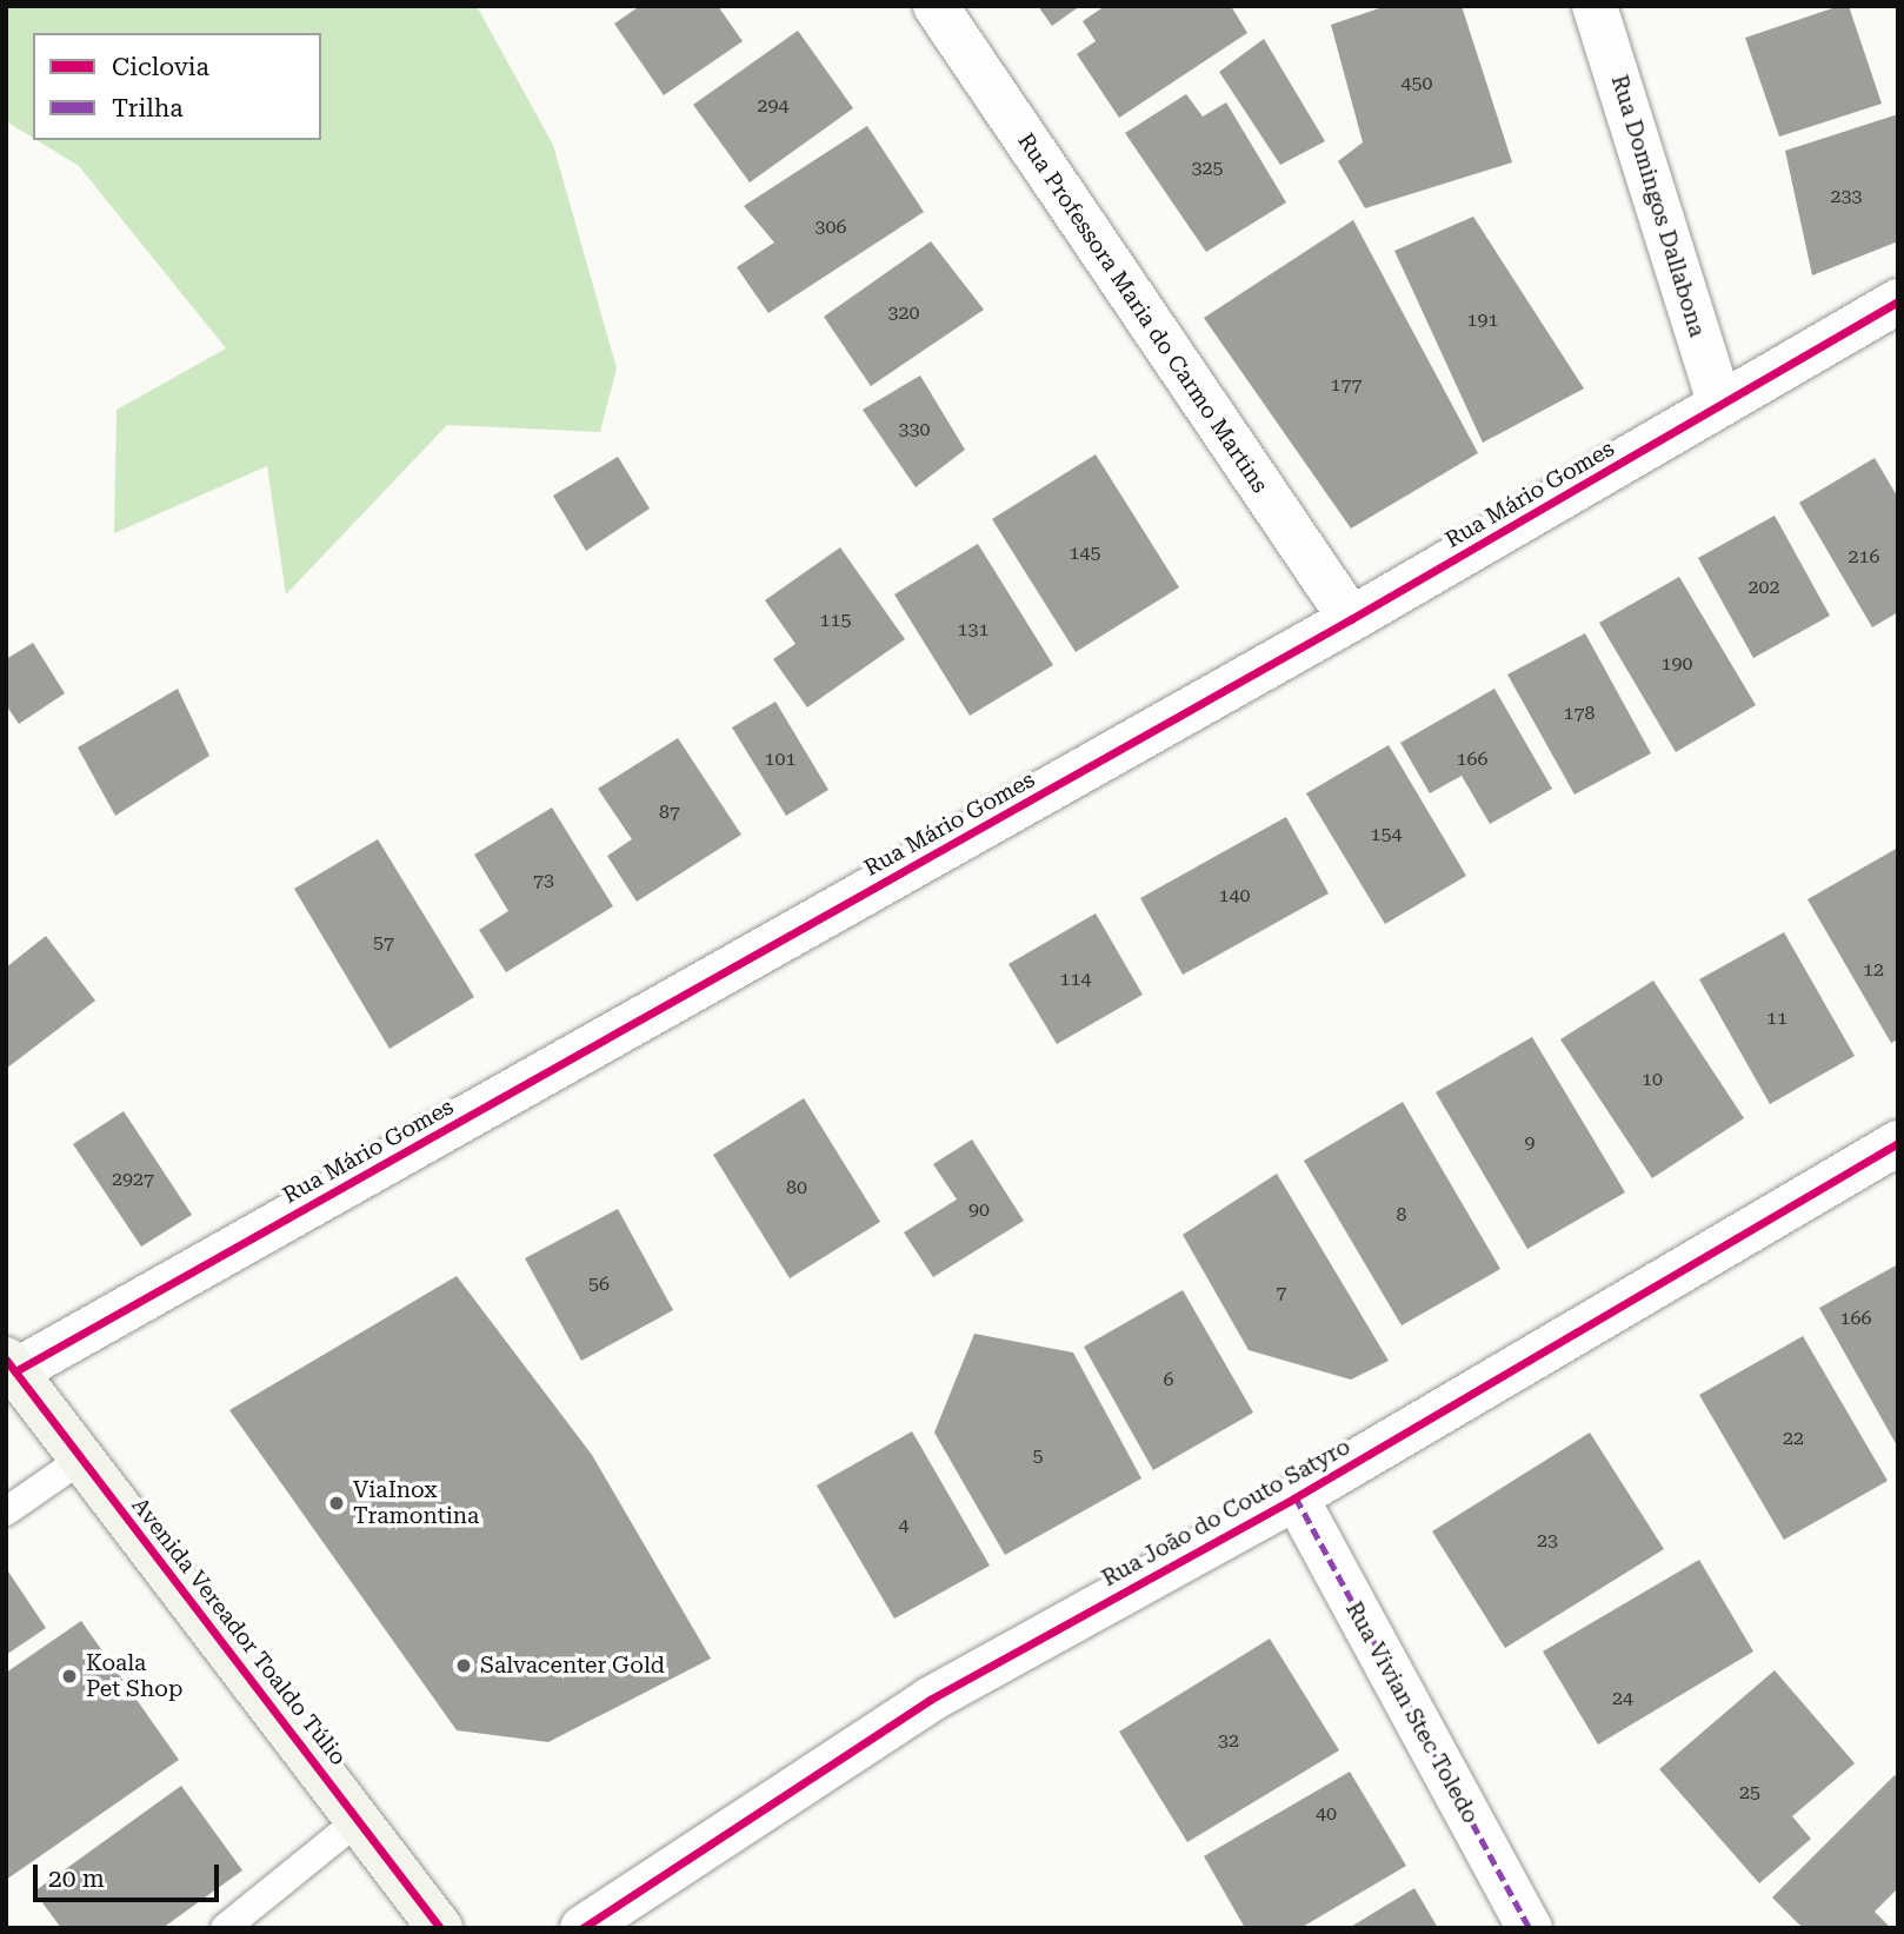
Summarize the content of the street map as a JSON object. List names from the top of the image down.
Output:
{
  "streets": {
    "main road": ["Avenida Vereador Toaldo Túlio"],
    "street": [
      "Rua Domingos Dallabona",
      "Rua Professora Maria do Carmo Martins",
      "Rua Mário Gomes",
      "Rua João do Couto Satyro",
      "Rua Vivian Stec Toledo"
    ]
  },
  "crossings": [
    ["Rua Domingos Dallabona", "Rua Mário Gomes"],
    ["Rua Professora Maria do Carmo Martins", "Rua Mário Gomes"],
    ["Rua Mário Gomes", "Avenida Vereador Toaldo Túlio"],
    ["Rua João do Couto Satyro", "Rua Vivian Stec Toledo"]
  ],
  "places": ["ViaInox Tramontina", "Salvacenter Gold", "Koala Pet Shop"],
  "house_numbers": [
    "450",
    "294",
    "325",
    "233",
    "306",
    "320",
    "191",
    "177",
    "330",
    "145",
    "216",
    "202",
    "115",
    "131",
    "190",
    "178",
    "101",
    "166",
    "87",
    "154",
    "73",
    "140",
    "57",
    "12",
    "114",
    "11",
    "10",
    "9",
    "2927",
    "80",
    "90",
    "8",
    "56",
    "7",
    "166",
    "6",
    "22",
    "5",
    "4",
    "23",
    "24",
    "32",
    "25",
    "40"
  ],
  "legend": ["Ciclovia", "Trilha"],
  "scale_bar": "20 m"
}
